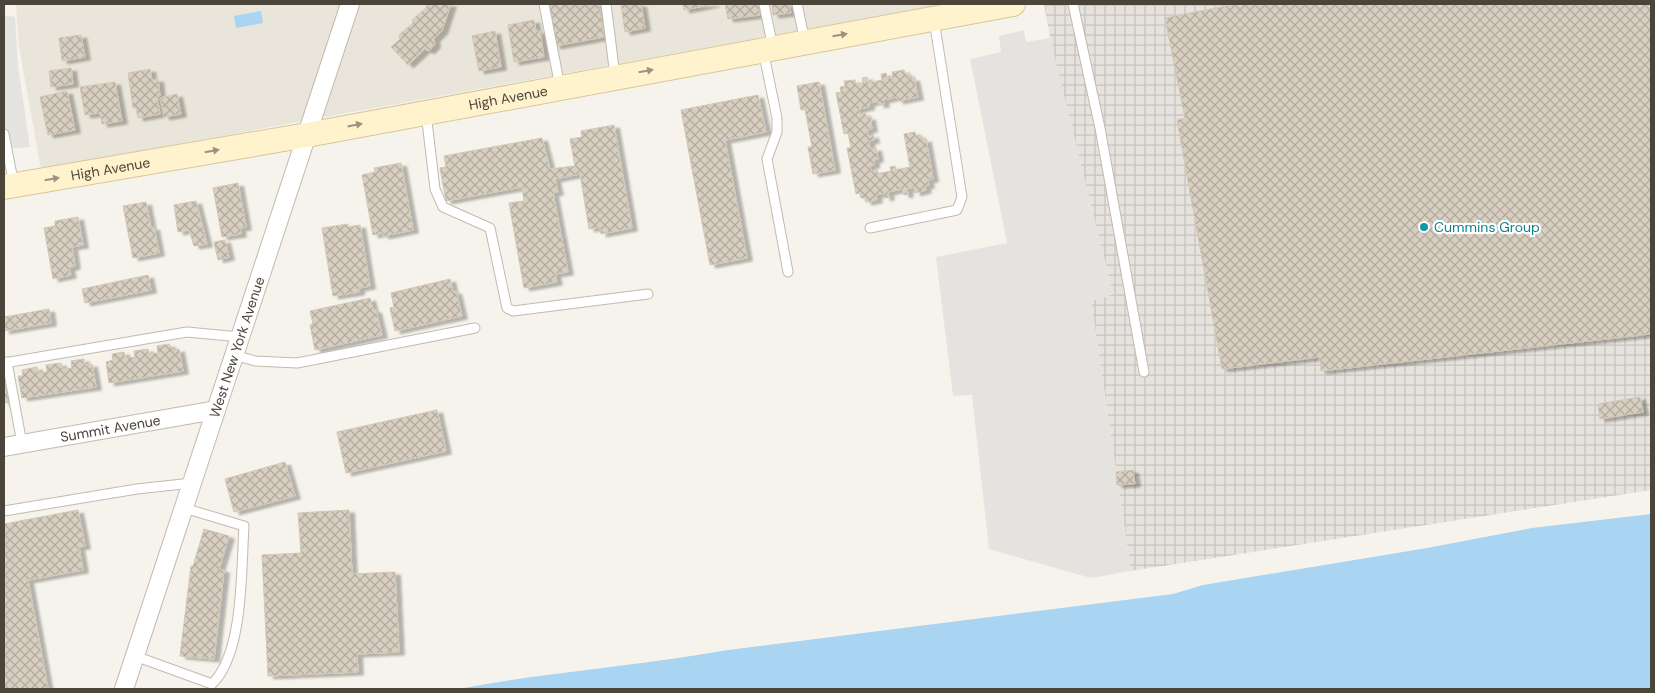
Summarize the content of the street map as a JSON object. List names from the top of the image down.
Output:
{
  "streets": {
    "main road": ["High Avenue"],
    "street": ["West New York Avenue", "Summit Avenue"]
  },
  "crossings": [
    ["High Avenue", "West New York Avenue"],
    ["West New York Avenue", "Summit Avenue"]
  ],
  "one_way": ["High Avenue"],
  "places": ["Cummins Group"]
}
